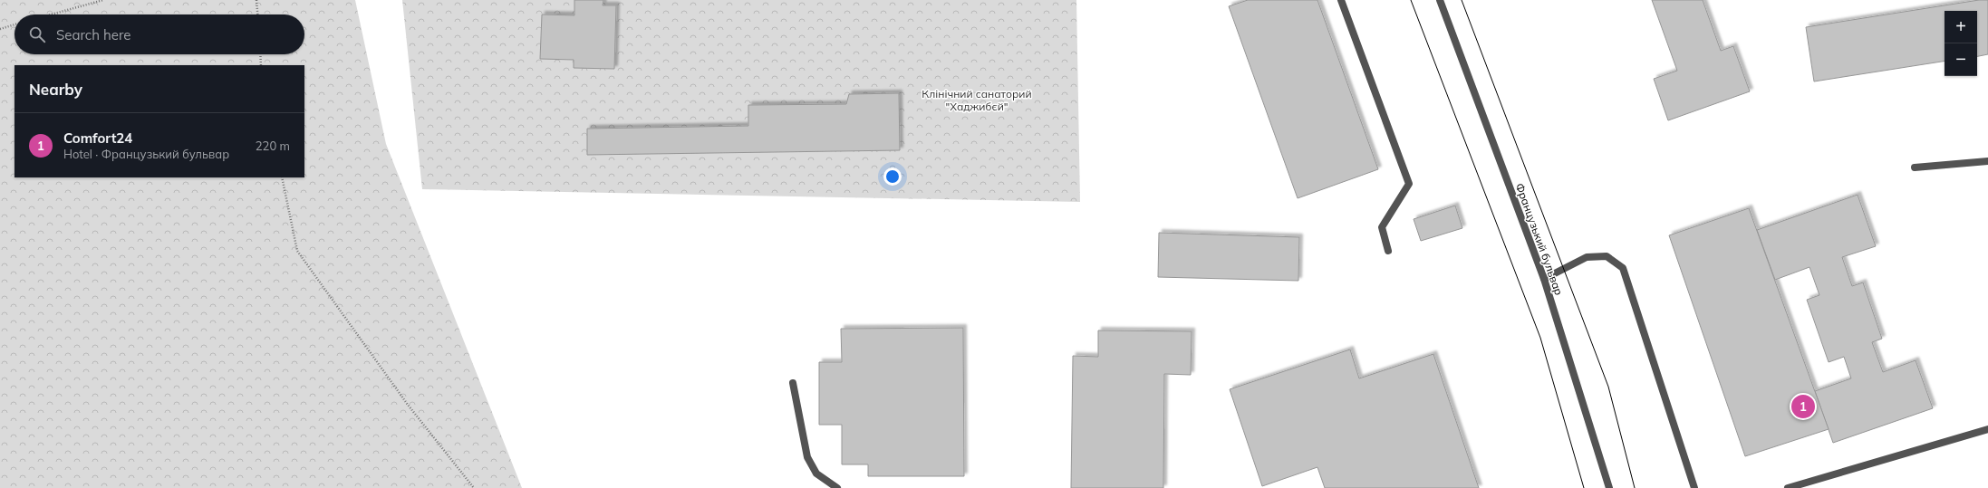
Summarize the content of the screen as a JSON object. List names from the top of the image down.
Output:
{
  "streets": {
    "street": ["Французький бульвар"]
  },
  "parks": ["Клінічний санаторий \"Хаджибєй\""],
  "page": {
    "map_buttons": ["+", "−"],
    "search": "Search here",
    "heading": "Nearby",
    "list": [
      {
        "mark": "1",
        "name": "Comfort24",
        "note": "Hotel · Французький бульвар",
        "value": "220 m"
      }
    ],
    "pins": "1"
  }
}
